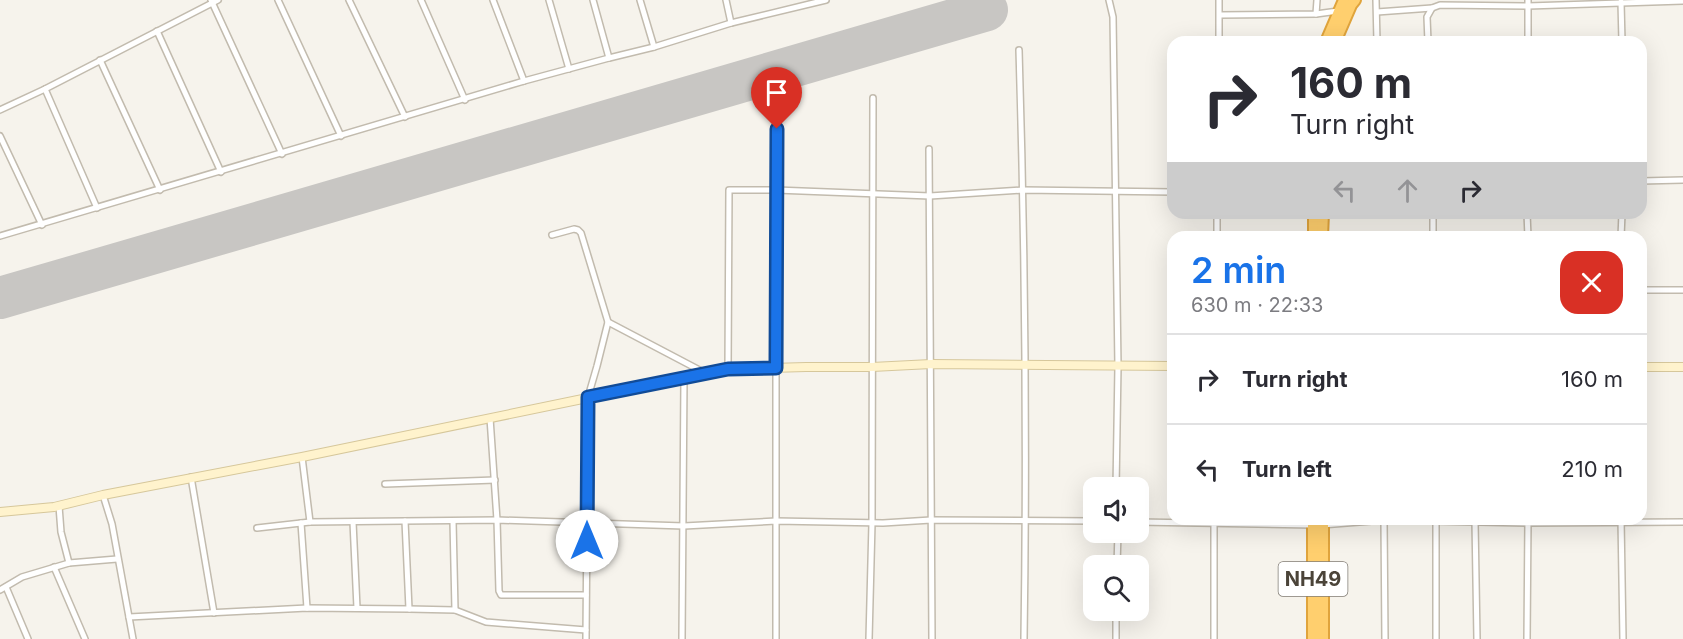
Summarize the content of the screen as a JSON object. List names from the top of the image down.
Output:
{
  "streets": {
    "highway": ["NH49"]
  },
  "page": {
    "turn": ["160 m", "Turn right"],
    "heading": ["2 min", "630 m · 22:33"],
    "list": [
      {
        "name": "Turn right",
        "value": "160 m"
      },
      {
        "name": "Turn left",
        "value": "210 m"
      }
    ]
  }
}
